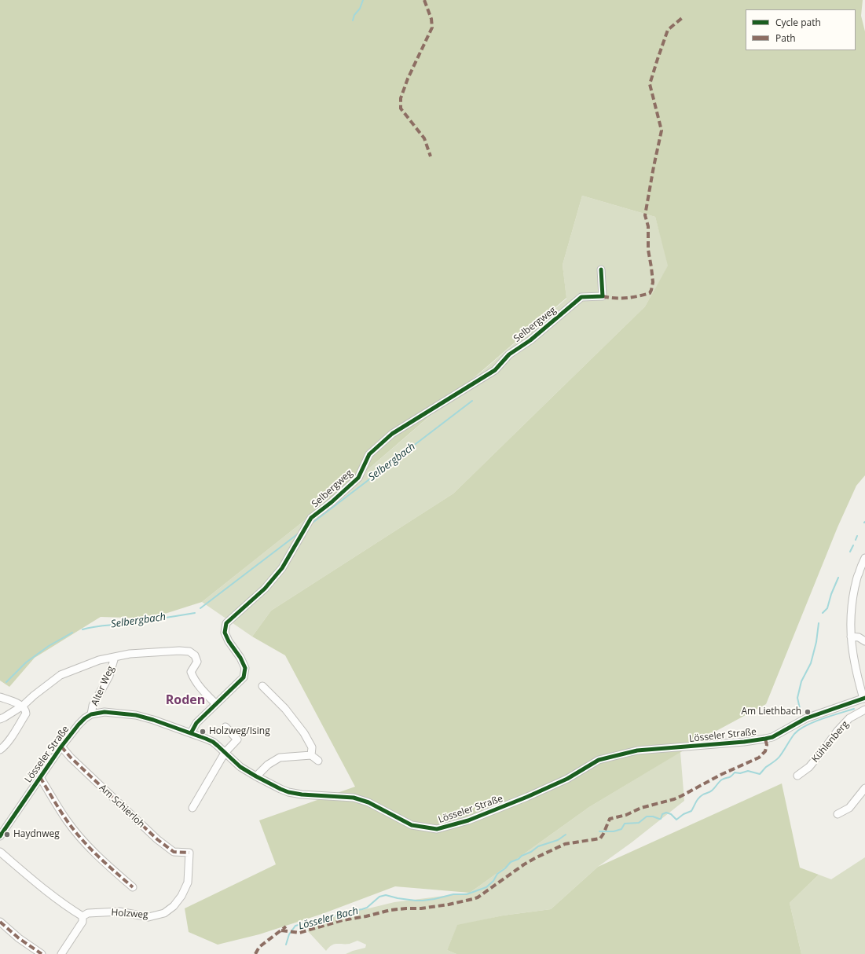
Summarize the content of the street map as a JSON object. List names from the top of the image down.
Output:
{
  "streets": {
    "street": [
      "Selbergweg",
      "Alter Weg",
      "Lösseler Straße",
      "Kühlenberg",
      "Am Schierloh",
      "Holzweg"
    ]
  },
  "crossings": [
    ["Selbergweg", "Lösseler Straße"],
    ["Alter Weg", "Lösseler Straße"],
    ["Lösseler Straße", "Am Schierloh"],
    ["Am Schierloh", "Holzweg"]
  ],
  "districts": ["Roden"],
  "water": ["Selbergbach", "Lösseler Bach"],
  "places": ["Am Liethbach", "Holzweg/Ising", "Haydnweg"],
  "legend": ["Cycle path", "Path"]
}
